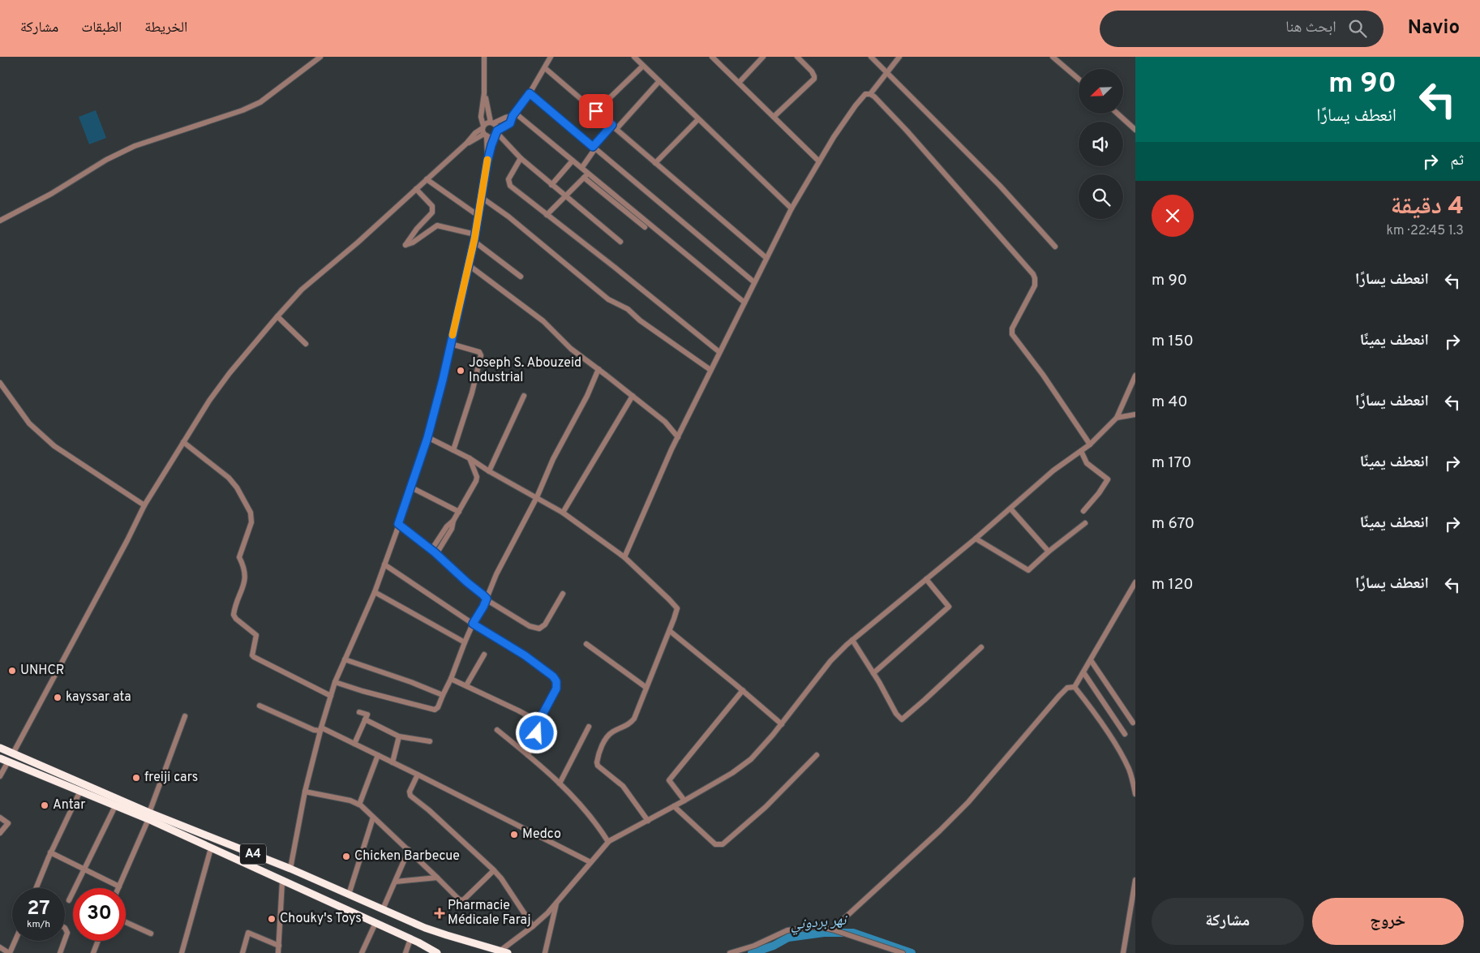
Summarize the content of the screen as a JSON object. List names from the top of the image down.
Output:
{
  "streets": {
    "highway": ["A4"]
  },
  "water": ["نهر بردوني"],
  "places": {
    "other": [
      "Joseph S. Abouzeid Industrial",
      "UNHCR",
      "kayssar ata",
      "freiji cars",
      "Antar",
      "Medco",
      "Chicken Barbecue",
      "Chouky's Toys"
    ],
    "health": ["Pharmacie Médicale Faraj"]
  },
  "north": "bottom left",
  "page": {
    "header": "Navio",
    "search": "ابحث هنا",
    "nav": ["الخريطة", "الطبقات", "مشاركة"],
    "turn": ["90 m", "انعطف يسارًا"],
    "then": "ثم",
    "heading": ["4 دقيقة", "1.3 km · 22:45"],
    "list": [
      {
        "name": "انعطف يسارًا",
        "value": "90 m"
      },
      {
        "name": "انعطف يمينًا",
        "value": "150 m"
      },
      {
        "name": "انعطف يسارًا",
        "value": "40 m"
      },
      {
        "name": "انعطف يمينًا",
        "value": "170 m"
      },
      {
        "name": "انعطف يمينًا",
        "value": "670 m"
      },
      {
        "name": "انعطف يسارًا",
        "value": "120 m"
      }
    ],
    "speed": "27 km/h",
    "limit": "30",
    "buttons": ["خروج", "مشاركة"]
  }
}
